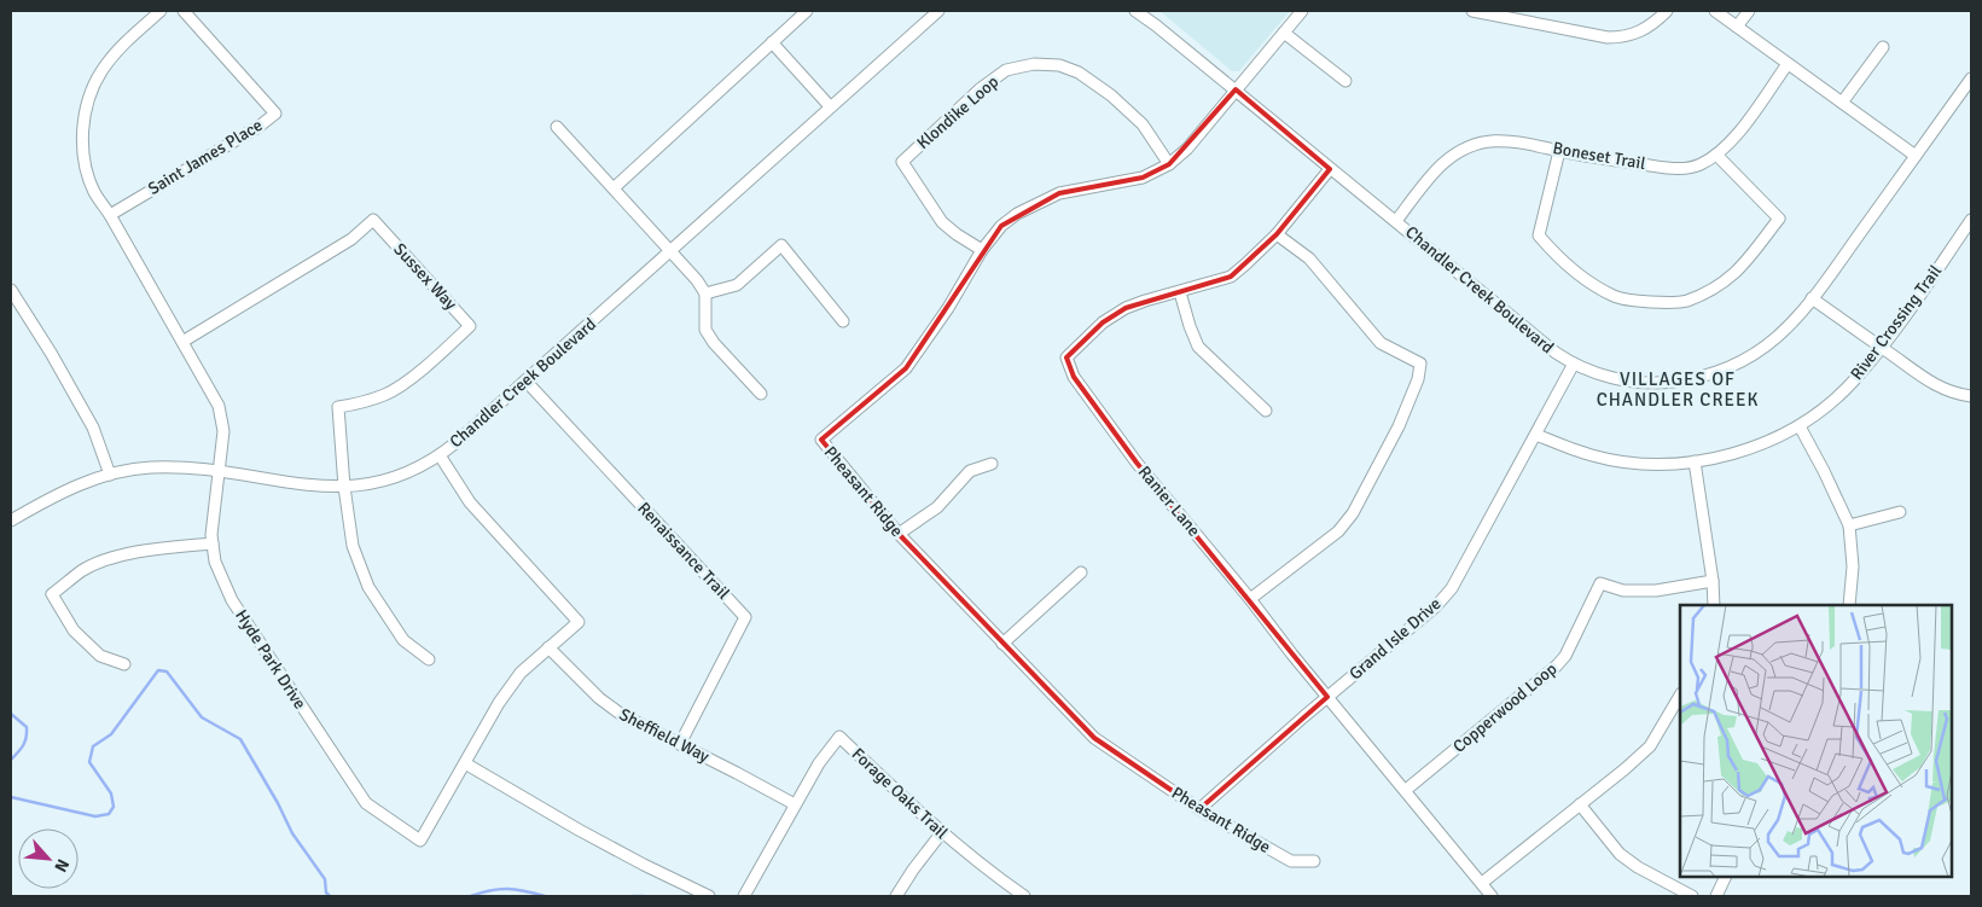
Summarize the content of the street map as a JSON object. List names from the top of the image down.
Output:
{
  "streets": {
    "street": [
      "Klondike Loop",
      "Boneset Trail",
      "Saint James Place",
      "Sussex Way",
      "Chandler Creek Boulevard",
      "River Crossing Trail",
      "Pheasant Ridge",
      "Ranier Lane",
      "Renaissance Trail",
      "Grand Isle Drive",
      "Hyde Park Drive",
      "Copperwood Loop",
      "Sheffield Way",
      "Forage Oaks Trail"
    ]
  },
  "crossings": [
    ["Klondike Loop", "Pheasant Ridge"],
    ["Boneset Trail", "Chandler Creek Boulevard"],
    ["Saint James Place", "Hyde Park Drive"],
    ["Sussex Way", "Chandler Creek Boulevard"],
    ["Sussex Way", "Hyde Park Drive"],
    ["Chandler Creek Boulevard", "Pheasant Ridge"],
    ["Chandler Creek Boulevard", "Ranier Lane"],
    ["Chandler Creek Boulevard", "Renaissance Trail"],
    ["Chandler Creek Boulevard", "Grand Isle Drive"],
    ["Chandler Creek Boulevard", "Hyde Park Drive"],
    ["River Crossing Trail", "Grand Isle Drive"],
    ["Pheasant Ridge", "Grand Isle Drive"],
    ["Ranier Lane", "Grand Isle Drive"],
    ["Ranier Lane", "Copperwood Loop"],
    ["Renaissance Trail", "Sheffield Way"],
    ["Hyde Park Drive", "Sheffield Way"],
    ["Sheffield Way", "Forage Oaks Trail"]
  ],
  "districts": ["VILLAGES OF CHANDLER CREEK"],
  "north": "bottom right"
}
